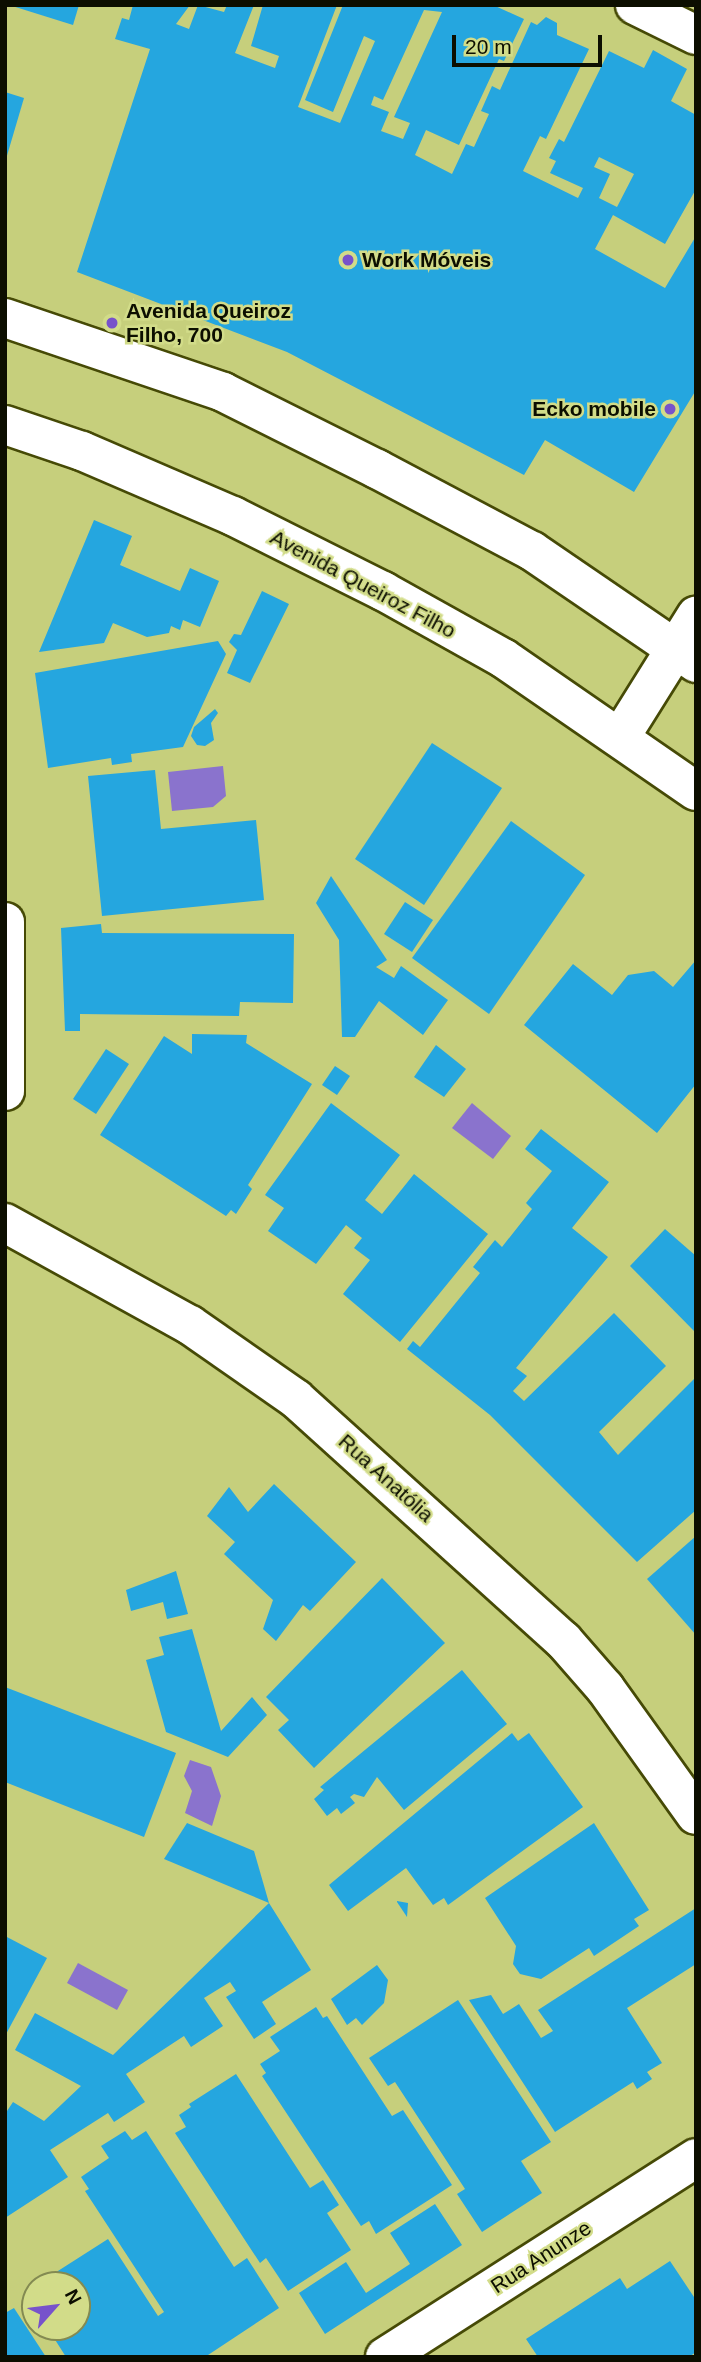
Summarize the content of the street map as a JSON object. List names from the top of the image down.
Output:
{
  "streets": {
    "main road": ["Avenida Queiroz Filho", "Rua Anatólia", "Rua Anunze"]
  },
  "places": ["Work Móveis", "Avenida Queiroz Filho, 700", "Ecko mobile"],
  "scale_bar": "20 m",
  "north": "top right"
}
